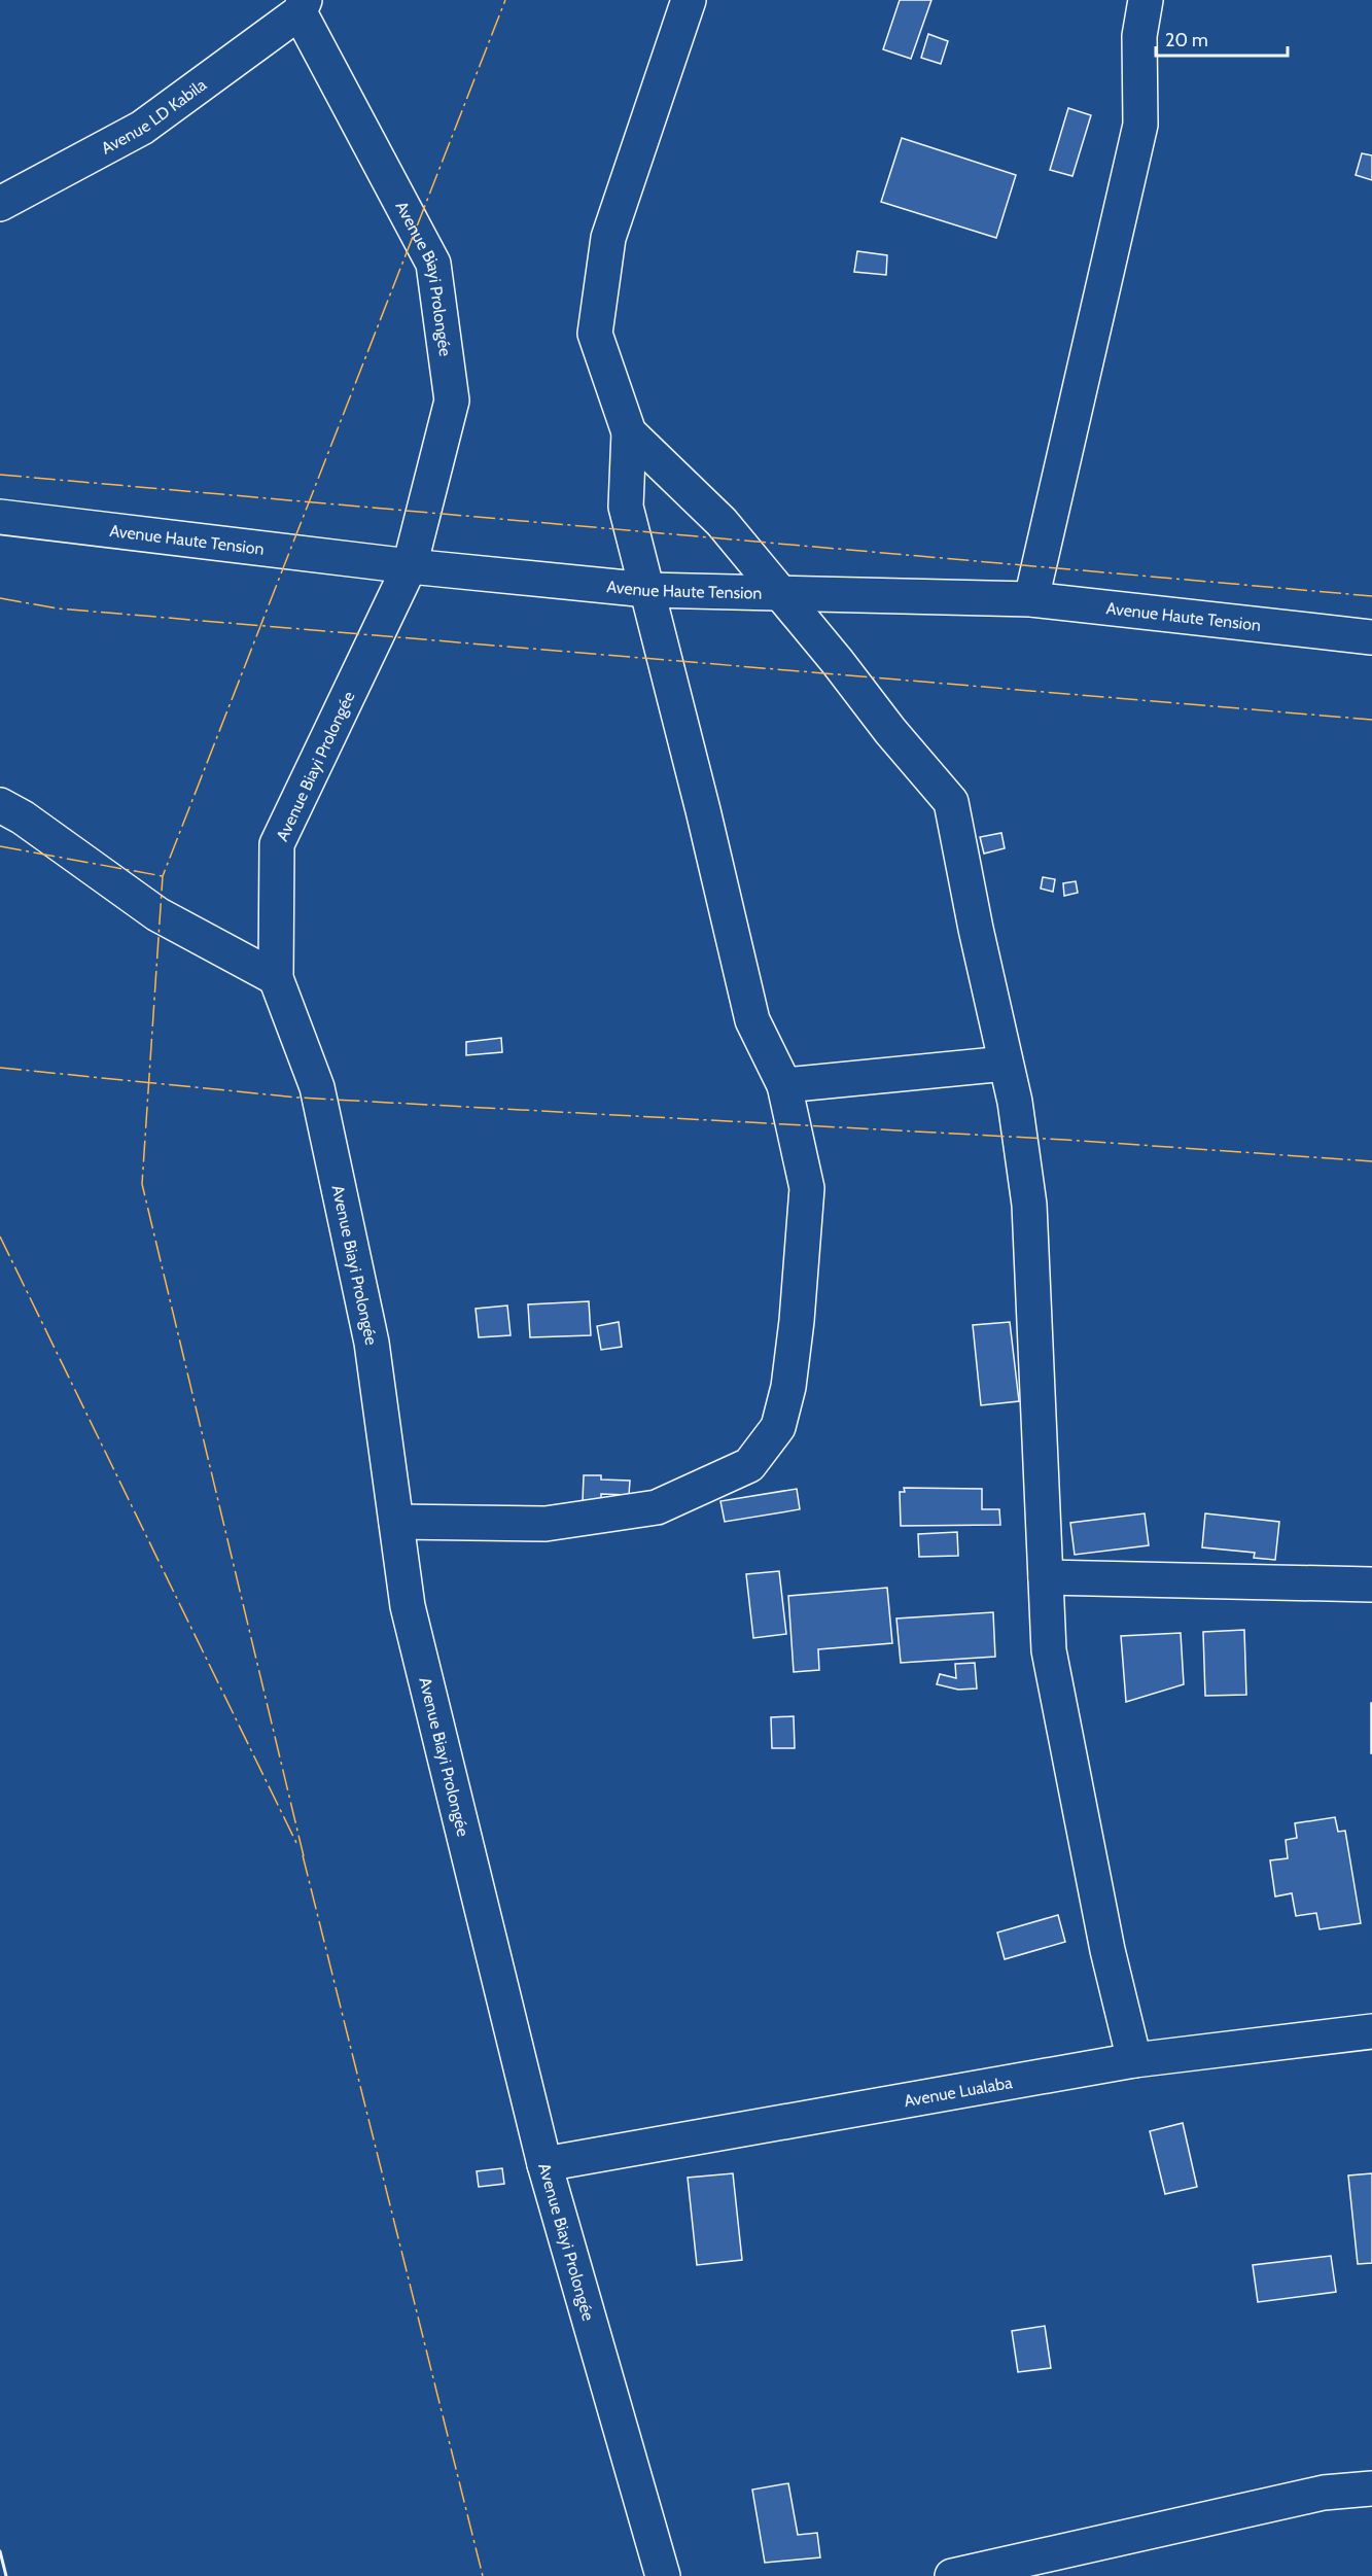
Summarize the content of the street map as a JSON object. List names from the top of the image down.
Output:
{
  "streets": {
    "street": [
      "Avenue LD Kabila",
      "Avenue Biayi Prolongée",
      "Avenue Haute Tension",
      "Avenue Lualaba"
    ]
  },
  "crossings": [
    ["Avenue LD Kabila", "Avenue Biayi Prolongée"],
    ["Avenue Biayi Prolongée", "Avenue Haute Tension"],
    ["Avenue Biayi Prolongée", "Avenue Lualaba"]
  ],
  "scale_bar": "20 m"
}
